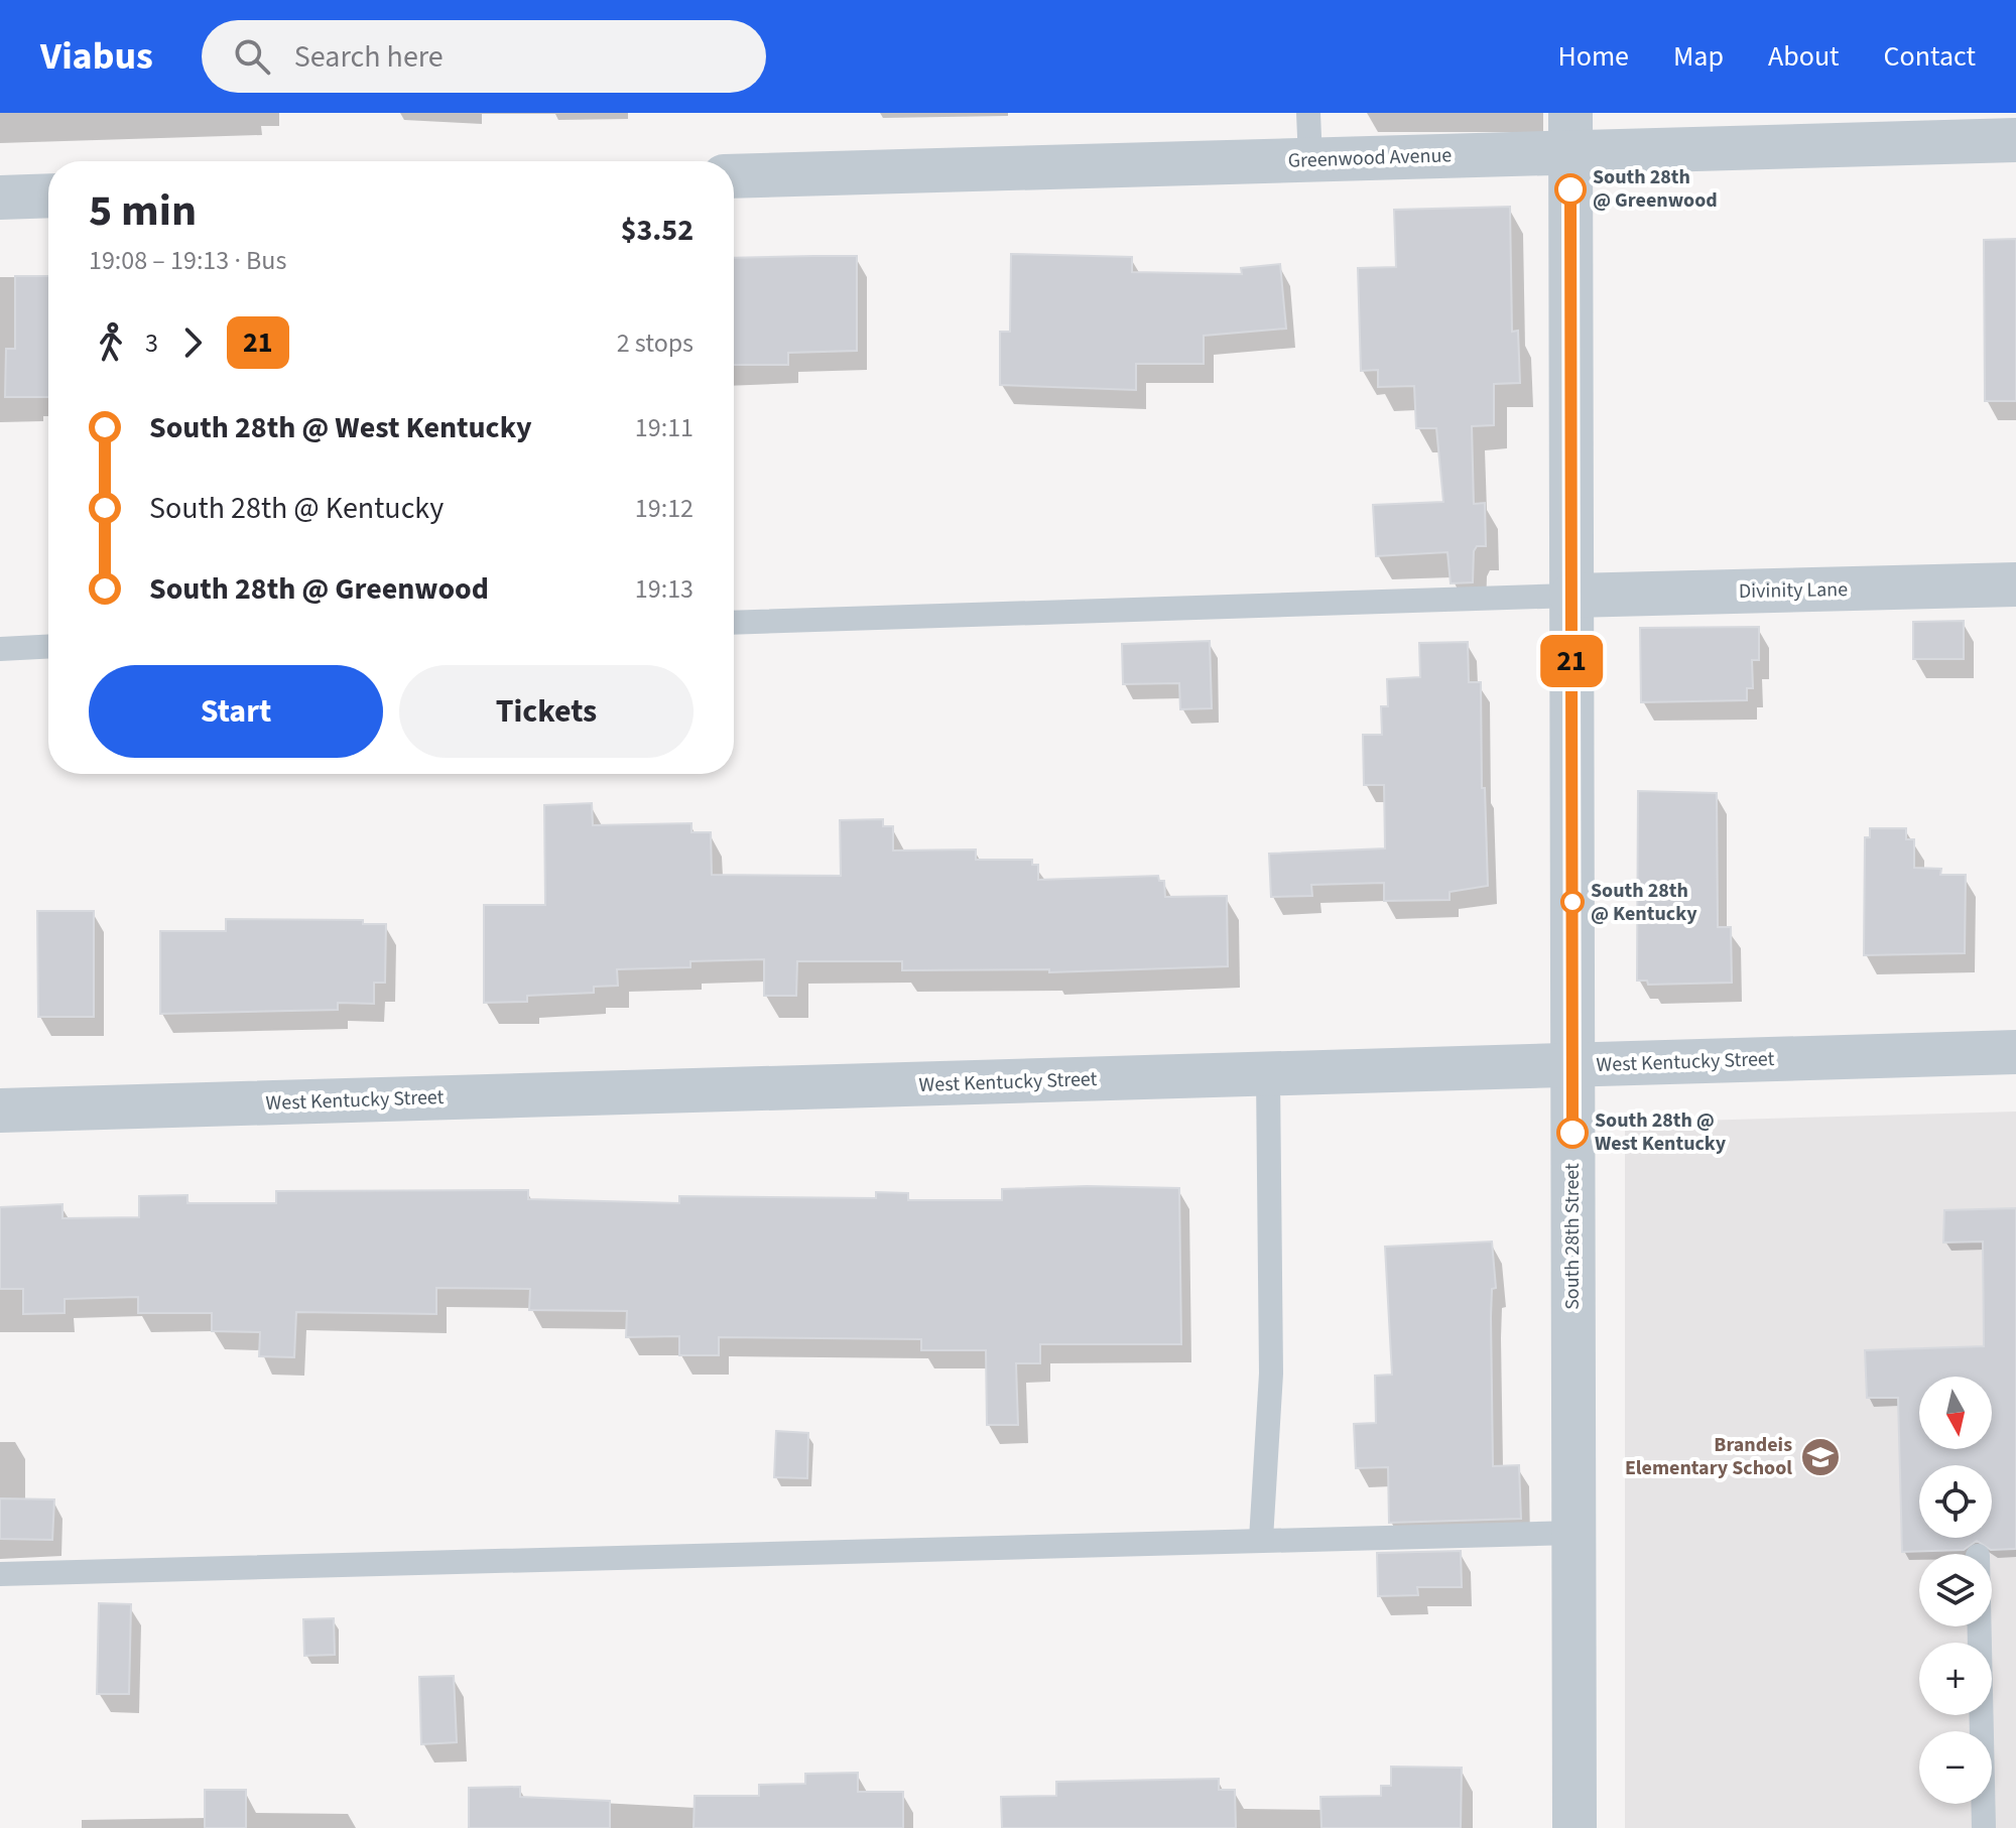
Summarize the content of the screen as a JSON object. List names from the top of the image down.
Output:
{
  "streets": {
    "street": [
      "Greenwood Avenue",
      "Divinity Lane",
      "West Kentucky Street",
      "South 28th Street"
    ]
  },
  "crossings": [
    ["Greenwood Avenue", "South 28th Street"],
    ["Divinity Lane", "South 28th Street"],
    ["West Kentucky Street", "South 28th Street"]
  ],
  "places": {
    "other": ["South 28th @ Greenwood", "South 28th @ Kentucky", "South 28th @ West Kentucky"],
    "school or university": ["Brandeis Elementary School"]
  },
  "lines": ["bus line 21"],
  "north": "bottom",
  "page": {
    "header": "Viabus",
    "search": "Search here",
    "nav": [
      "Home",
      "Map",
      "About",
      "Contact"
    ],
    "on_map": "21",
    "heading": ["5 min", "19:08 – 19:13 · Bus", "$3.52"],
    "legs": ["3", "21", "2 stops"],
    "list": [
      {
        "name": "South 28th @ West Kentucky",
        "value": "19:11"
      },
      {
        "name": "South 28th @ Kentucky",
        "value": "19:12"
      },
      {
        "name": "South 28th @ Greenwood",
        "value": "19:13"
      }
    ],
    "buttons": ["Start", "Tickets"],
    "map_buttons": ["+", "−"]
  }
}
